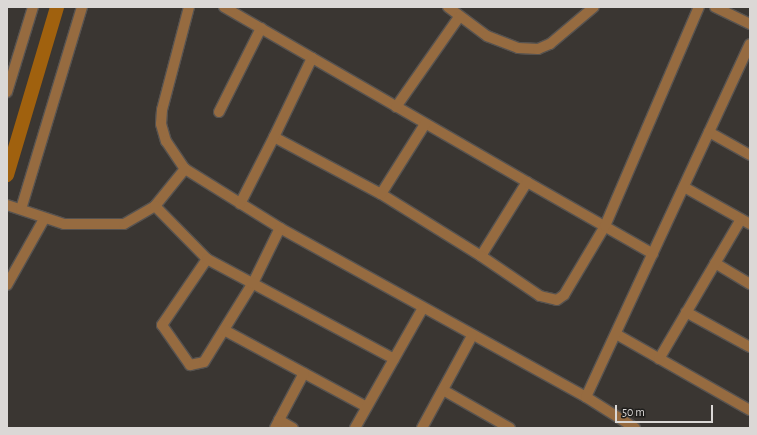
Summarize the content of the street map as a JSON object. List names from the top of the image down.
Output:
{
  "scale_bar": "50 m"
}
